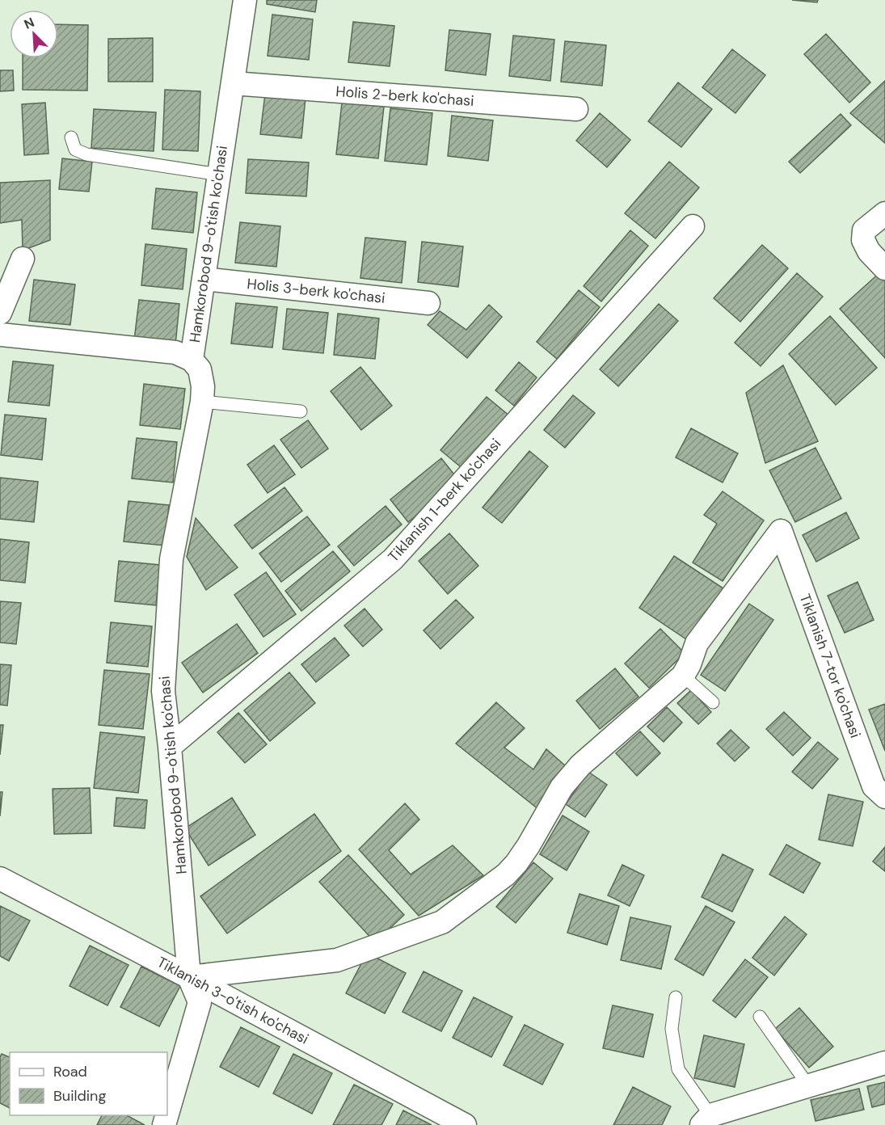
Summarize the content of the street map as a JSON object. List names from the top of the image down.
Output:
{
  "streets": {
    "street": [
      "Holis 2-berk ko'chasi",
      "Hamkorobod 9-o'tish ko'chasi",
      "Holis 3-berk ko'chasi",
      "Tiklanish 1-berk ko'chasi",
      "Tiklanish 7-tor ko'chasi",
      "Tiklanish 3-o'tish ko'chasi"
    ]
  },
  "crossings": [
    ["Holis 2-berk ko'chasi", "Hamkorobod 9-o'tish ko'chasi"],
    ["Hamkorobod 9-o'tish ko'chasi", "Holis 3-berk ko'chasi"],
    ["Hamkorobod 9-o'tish ko'chasi", "Tiklanish 1-berk ko'chasi"],
    ["Hamkorobod 9-o'tish ko'chasi", "Tiklanish 3-o'tish ko'chasi"]
  ],
  "legend": ["Road", "Building"],
  "north": "top left"
}
